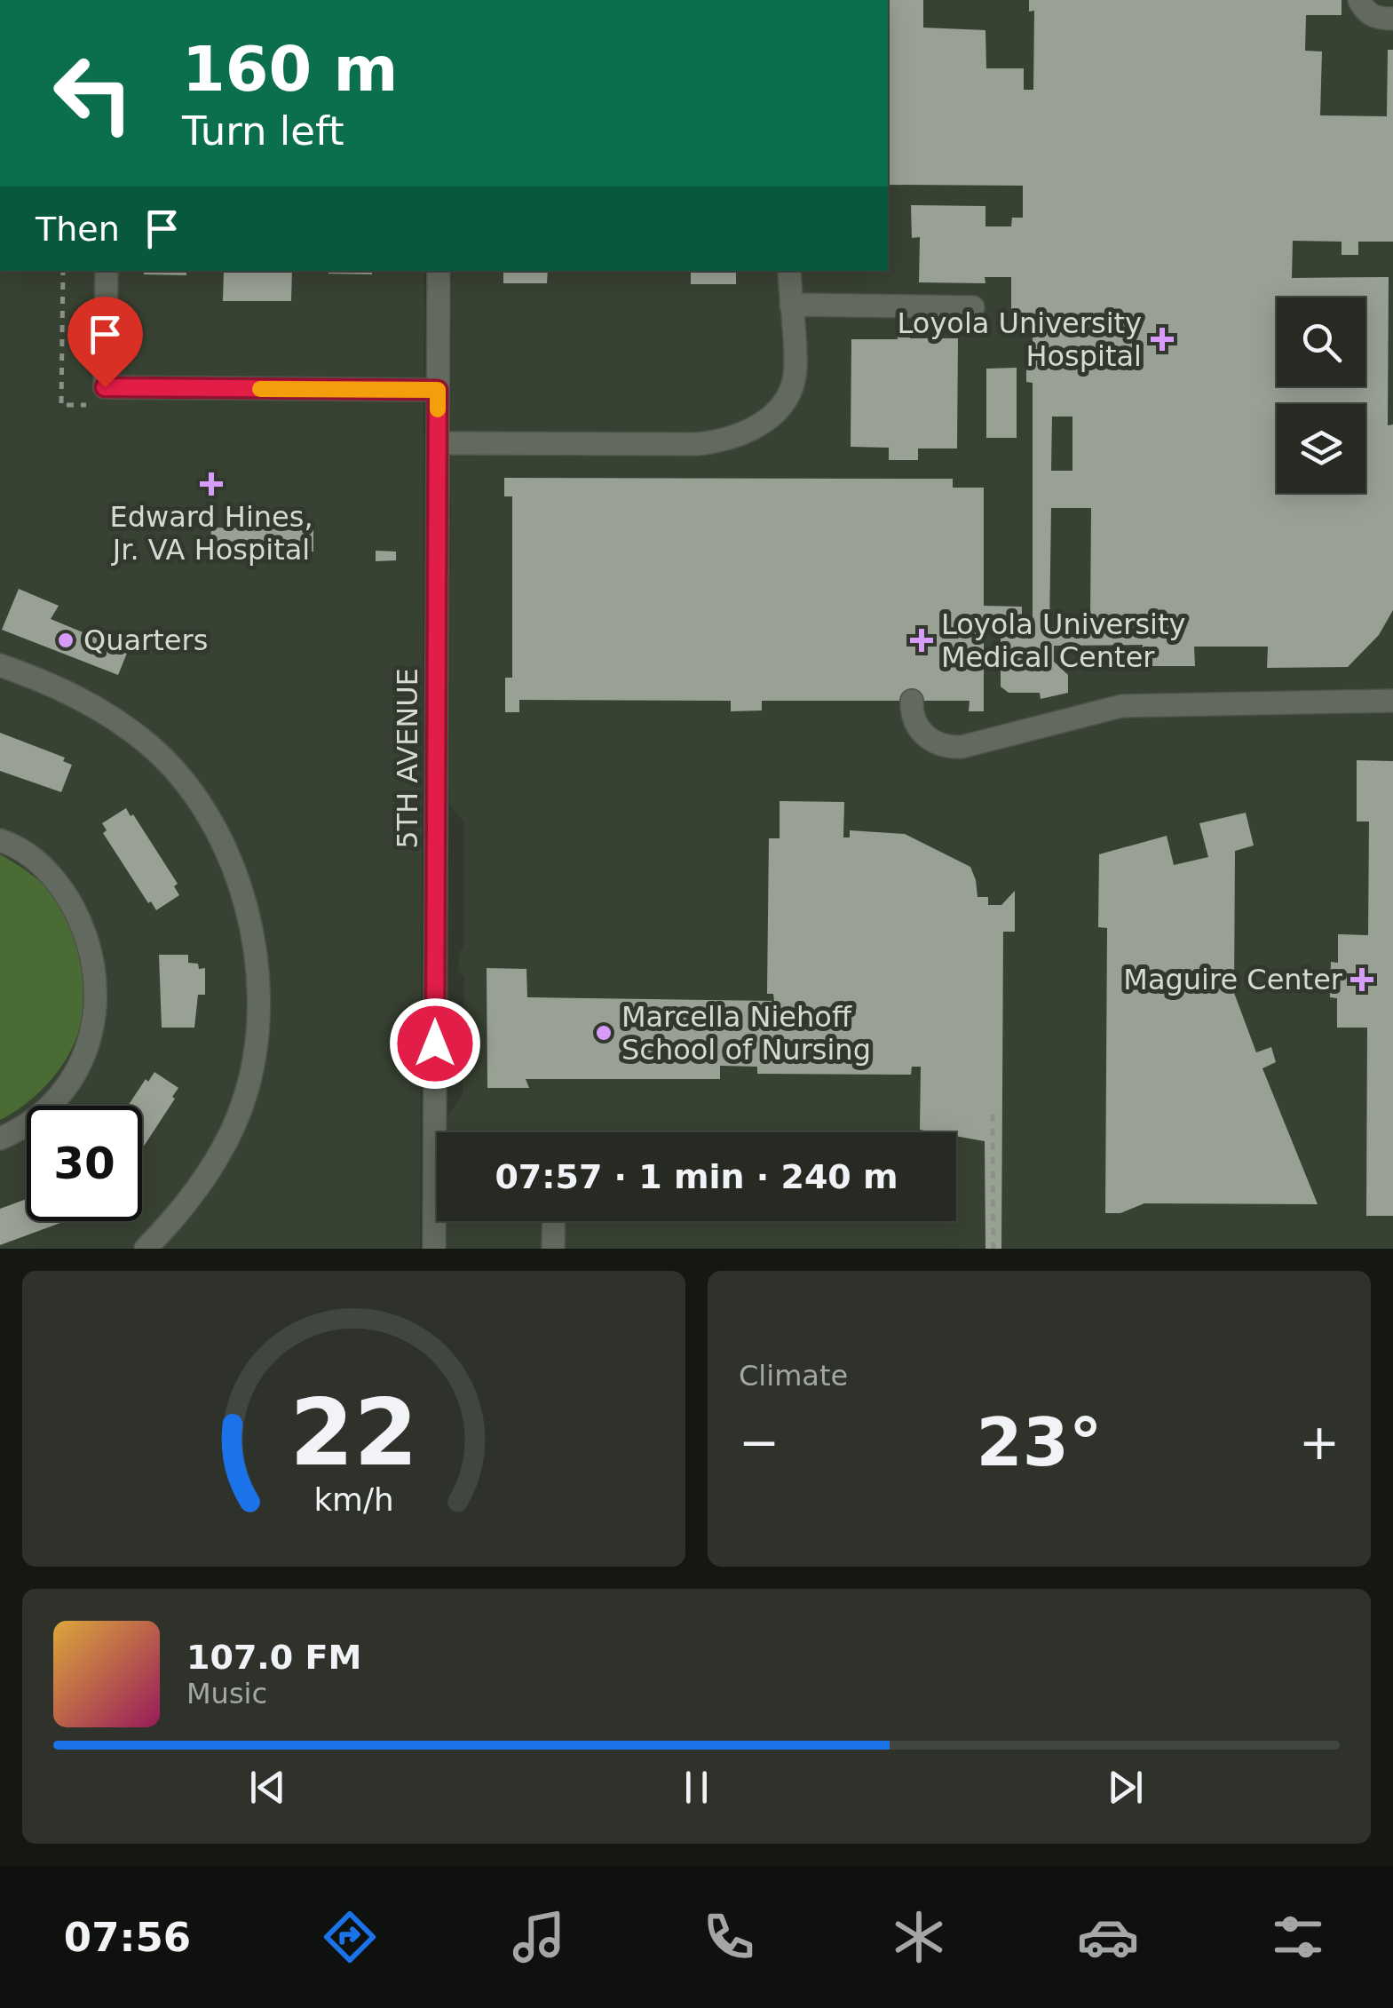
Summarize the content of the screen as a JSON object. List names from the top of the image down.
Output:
{
  "streets": {
    "street": ["5TH AVENUE"]
  },
  "places": {
    "health": [
      "Loyola University Hospital",
      "Edward Hines, Jr. VA Hospital",
      "Loyola University Medical Center",
      "Maguire Center"
    ],
    "other": ["Quarters", "Marcella Niehoff School of Nursing"]
  },
  "page": {
    "turn": ["160 m", "Turn left"],
    "then": "Then",
    "limit": "30",
    "trip": "07:57 · 1 min · 240 m",
    "tile": "Climate",
    "heat": ["−", "23°", "+"],
    "song": ["107.0 FM", "Music"],
    "tabs": "07:56",
    "gauge": ["22", "km/h"]
  }
}
